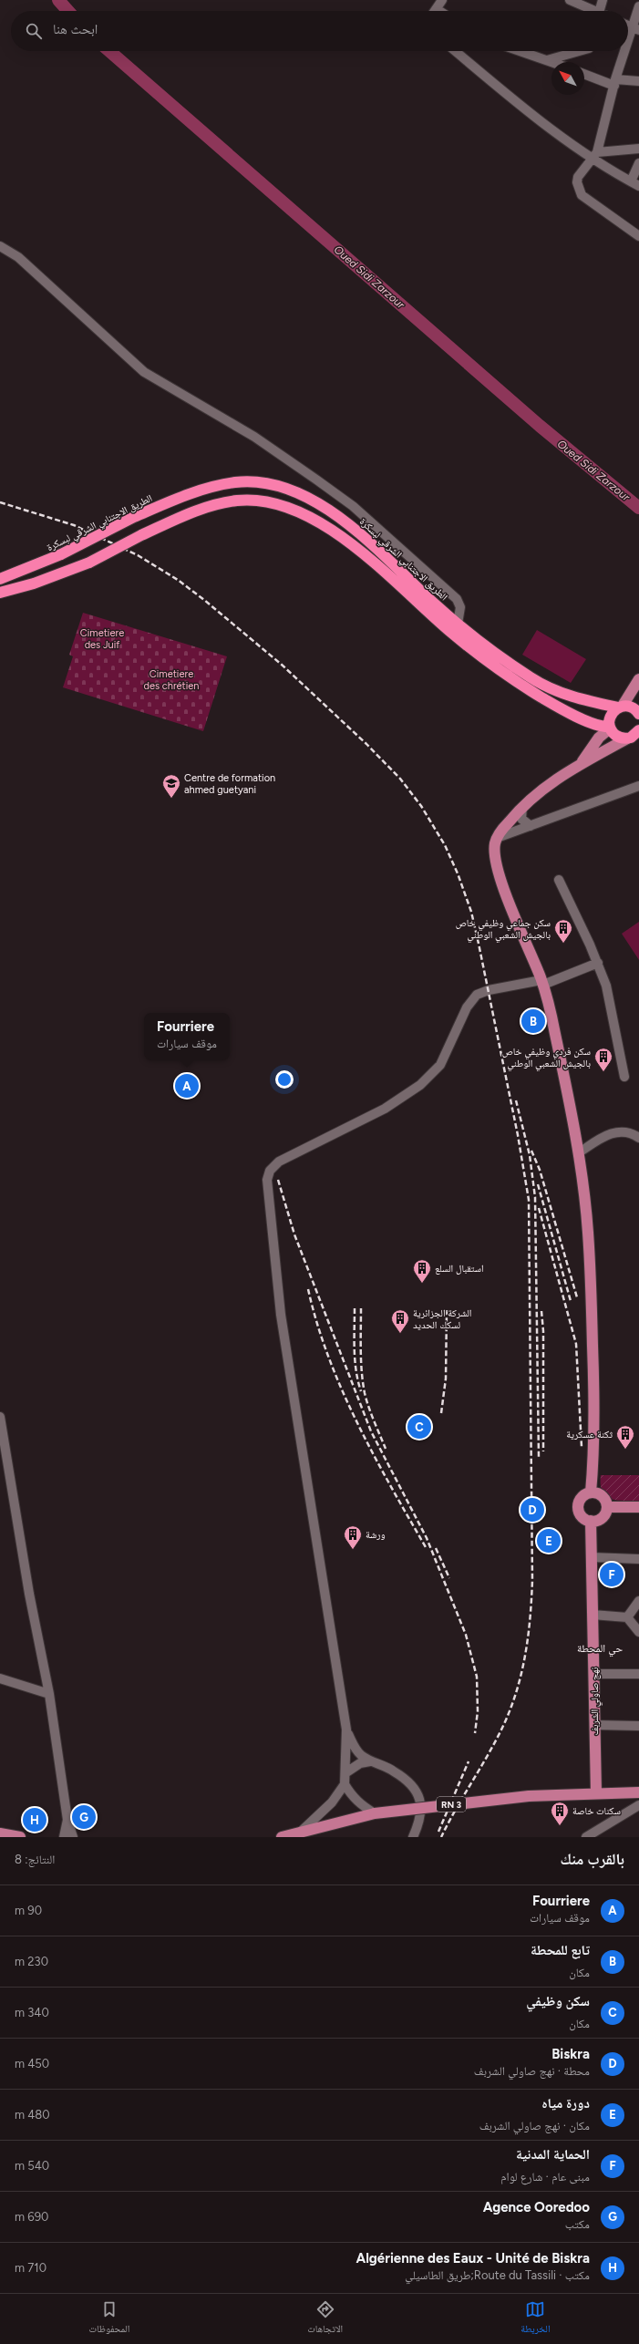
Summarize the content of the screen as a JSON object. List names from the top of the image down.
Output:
{
  "streets": {
    "highway": ["الطريق الاجتنابي الشرقي لبسكرة"],
    "main road": ["نهج صاولي الشربف", "RN 3"]
  },
  "crossings": [
    ["نهج صاولي الشربف", "RN 3"]
  ],
  "districts": ["حي المحطة"],
  "water": ["Oued Sidi Zarzour"],
  "parks": ["Cimetiere des Juif", "Cimetiere des chrétien"],
  "places": {
    "school or university": ["Centre de formation ahmed guetyani"],
    "building": [
      "سكن جماعي وظيفي خاص بالجيش الشعبي الوطني",
      "سكن فردي وظيفي خاص بالجيش الشعبي الوطني",
      "استقبال السلع",
      "الشركة الجزائرية لسكك الحديد",
      "ثكنة عسكرية",
      "ورشة",
      "سكنات خاصة"
    ]
  },
  "north": "top left",
  "page": {
    "search": "ابحث هنا",
    "pins": [
      "B",
      "A",
      "C",
      "D",
      "E",
      "F",
      "G",
      "H"
    ],
    "popup": ["Fourriere", "موقف سيارات"],
    "heading": ["بالقرب منك", "النتائج: 8"],
    "list": [
      {
        "mark": "A",
        "name": "Fourriere",
        "note": "موقف سيارات",
        "value": "90 m"
      },
      {
        "mark": "B",
        "name": "تابع للمحطة",
        "note": "مكان",
        "value": "230 m"
      },
      {
        "mark": "C",
        "name": "سكن وظيفي",
        "note": "مكان",
        "value": "340 m"
      },
      {
        "mark": "D",
        "name": "Biskra",
        "note": "محطة · نهج صاولي الشربف",
        "value": "450 m"
      },
      {
        "mark": "E",
        "name": "دورة مياه",
        "note": "مكان · نهج صاولي الشربف",
        "value": "480 m"
      },
      {
        "mark": "F",
        "name": "الحماية المدنية",
        "note": "مبنى عام · شارع لوام",
        "value": "540 m"
      },
      {
        "mark": "G",
        "name": "Agence Ooredoo",
        "note": "مكتب",
        "value": "690 m"
      },
      {
        "mark": "H",
        "name": "Algérienne des Eaux - Unité de Biskra",
        "note": "مكتب · Route du Tassili;طريق الطاسيلي",
        "value": "710 m"
      }
    ],
    "nav": ["الخريطة", "الاتجاهات", "المحفوظات"]
  }
}
